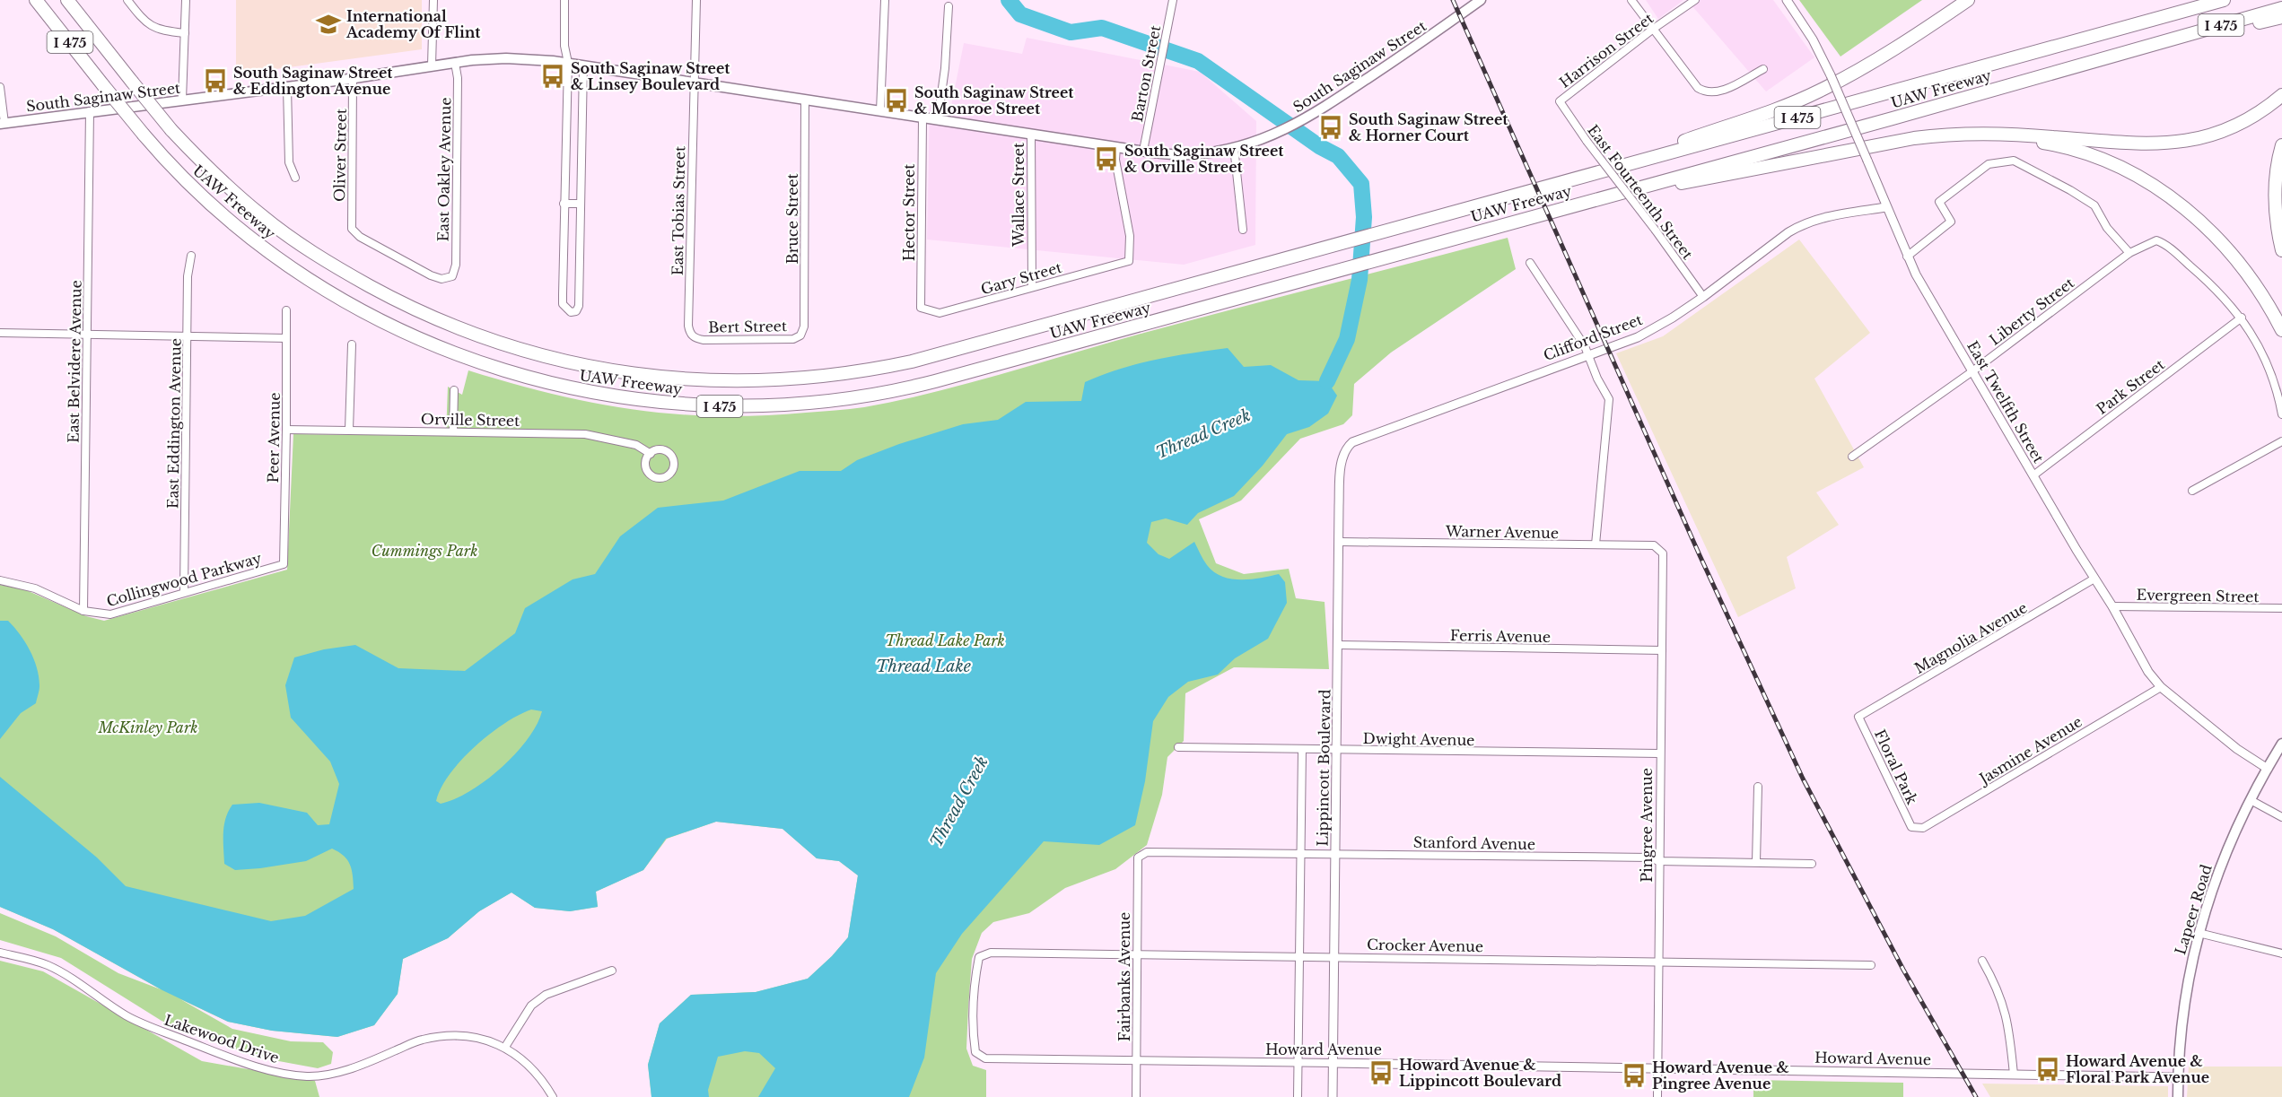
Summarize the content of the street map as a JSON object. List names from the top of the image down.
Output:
{
  "streets": {
    "highway": ["I 475", "UAW Freeway"],
    "main road": ["South Saginaw Street", "Lapeer Road"],
    "street": [
      "Harrison Street",
      "Barton Street",
      "Oliver Street",
      "East Oakley Avenue",
      "East Fourteenth Street",
      "Wallace Street",
      "East Tobias Street",
      "Hector Street",
      "Bruce Street",
      "Gary Street",
      "Liberty Street",
      "Bert Street",
      "Clifford Street",
      "East Belvidere Avenue",
      "Park Street",
      "East Twelfth Street",
      "Orville Street",
      "East Eddington Avenue",
      "Peer Avenue",
      "Warner Avenue",
      "Collingwood Parkway",
      "Evergreen Street",
      "Ferris Avenue",
      "Magnolia Avenue",
      "Dwight Avenue",
      "Jasmine Avenue",
      "Floral Park",
      "Lippincott Boulevard",
      "Pingree Avenue",
      "Stanford Avenue",
      "Crocker Avenue",
      "Fairbanks Avenue",
      "Lakewood Drive",
      "Howard Avenue"
    ]
  },
  "crossings": [
    ["Harrison Street", "East Fourteenth Street"],
    ["South Saginaw Street", "Barton Street"],
    ["South Saginaw Street", "Oliver Street"],
    ["South Saginaw Street", "East Oakley Avenue"],
    ["South Saginaw Street", "Wallace Street"],
    ["South Saginaw Street", "East Tobias Street"],
    ["South Saginaw Street", "Hector Street"],
    ["South Saginaw Street", "Bruce Street"],
    ["South Saginaw Street", "Gary Street"],
    ["South Saginaw Street", "East Belvidere Avenue"],
    ["Oliver Street", "East Oakley Avenue"],
    ["East Fourteenth Street", "Clifford Street"],
    ["Wallace Street", "Gary Street"],
    ["East Tobias Street", "Bert Street"],
    ["Hector Street", "Gary Street"],
    ["Bruce Street", "Bert Street"],
    ["Liberty Street", "Park Street"],
    ["Liberty Street", "East Twelfth Street"],
    ["Clifford Street", "East Twelfth Street"],
    ["Clifford Street", "Lippincott Boulevard"],
    ["East Belvidere Avenue", "Collingwood Parkway"],
    ["Park Street", "East Twelfth Street"],
    ["East Twelfth Street", "Evergreen Street"],
    ["East Twelfth Street", "Magnolia Avenue"],
    ["East Twelfth Street", "Jasmine Avenue"],
    ["East Twelfth Street", "Lapeer Road"],
    ["Orville Street", "Peer Avenue"],
    ["East Eddington Avenue", "Collingwood Parkway"],
    ["Peer Avenue", "Collingwood Parkway"],
    ["Warner Avenue", "Lippincott Boulevard"],
    ["Warner Avenue", "Pingree Avenue"],
    ["Ferris Avenue", "Lippincott Boulevard"],
    ["Ferris Avenue", "Pingree Avenue"],
    ["Magnolia Avenue", "Floral Park"],
    ["Dwight Avenue", "Lippincott Boulevard"],
    ["Dwight Avenue", "Pingree Avenue"],
    ["Jasmine Avenue", "Floral Park"],
    ["Lippincott Boulevard", "Stanford Avenue"],
    ["Lippincott Boulevard", "Crocker Avenue"],
    ["Lippincott Boulevard", "Howard Avenue"],
    ["Pingree Avenue", "Stanford Avenue"],
    ["Pingree Avenue", "Crocker Avenue"],
    ["Pingree Avenue", "Howard Avenue"],
    ["Stanford Avenue", "Fairbanks Avenue"],
    ["Lapeer Road", "Howard Avenue"],
    ["Crocker Avenue", "Fairbanks Avenue"],
    ["Crocker Avenue", "Howard Avenue"],
    ["Fairbanks Avenue", "Howard Avenue"]
  ],
  "water": ["Thread Creek", "Thread Lake"],
  "parks": ["Cummings Park", "Thread Lake Park", "McKinley Park"],
  "places": {
    "school or university": ["International Academy Of Flint"],
    "bus stop": [
      "South Saginaw Street & Linsey Boulevard",
      "South Saginaw Street & Eddington Avenue",
      "South Saginaw Street & Monroe Street",
      "South Saginaw Street & Horner Court",
      "South Saginaw Street & Orville Street",
      "Howard Avenue & Floral Park Avenue",
      "Howard Avenue & Lippincott Boulevard",
      "Howard Avenue & Pingree Avenue"
    ]
  }
}
